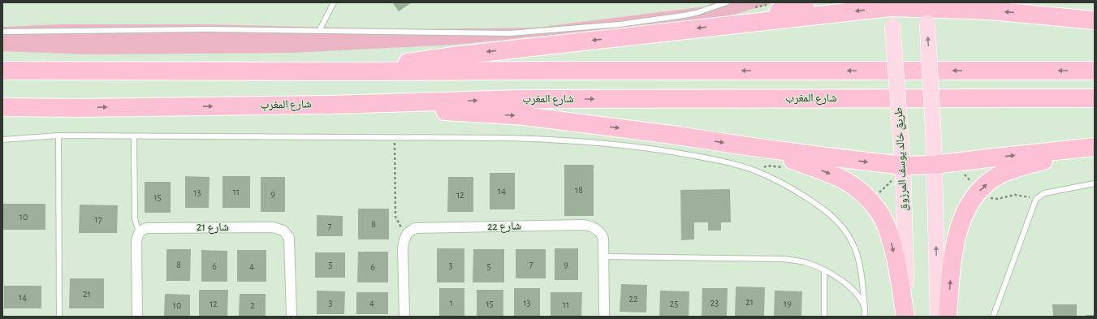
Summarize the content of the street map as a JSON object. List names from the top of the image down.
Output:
{
  "streets": {
    "highway": ["شارع المغرب"],
    "main road": ["طريق خالد يوسف المرزوق"],
    "street": ["شارع 22", "شارع 21"]
  },
  "house_numbers": [
    "18",
    "14",
    "11",
    "13",
    "9",
    "12",
    "15",
    "10",
    "17",
    "8",
    "7",
    "7",
    "8",
    "5",
    "9",
    "3",
    "6",
    "4",
    "5",
    "6",
    "21",
    "14",
    "22",
    "21",
    "3",
    "4",
    "1",
    "13",
    "23",
    "12",
    "15",
    "25",
    "19",
    "11",
    "10",
    "2"
  ]
}
